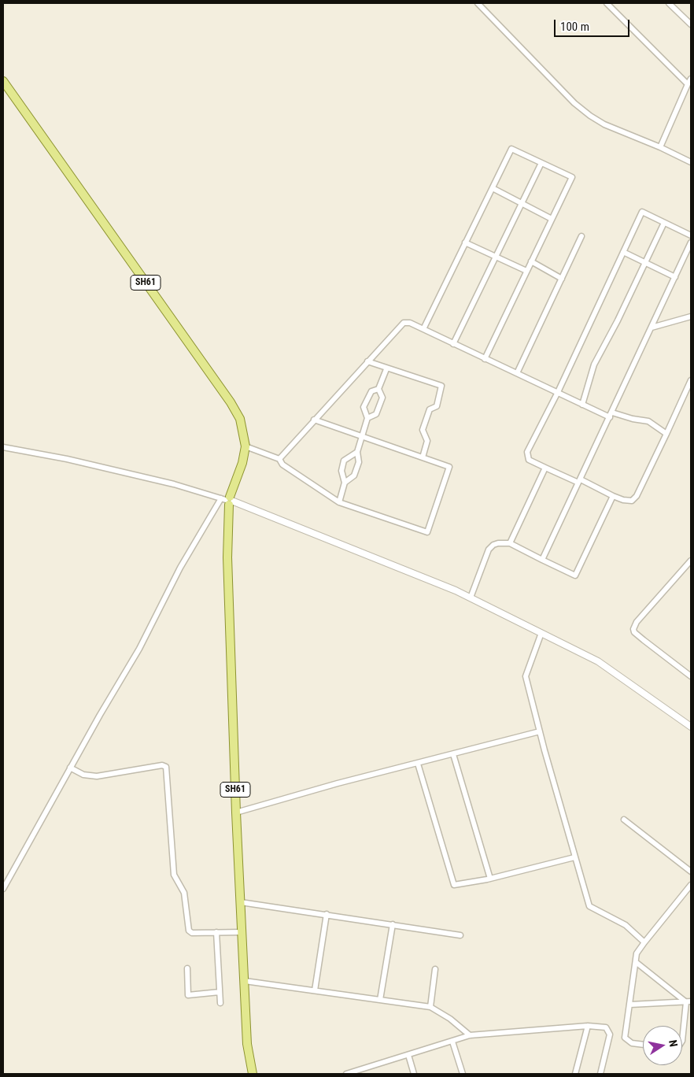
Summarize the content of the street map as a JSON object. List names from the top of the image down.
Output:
{
  "streets": {
    "main road": ["SH61"]
  },
  "scale_bar": "100 m",
  "north": "right"
}
